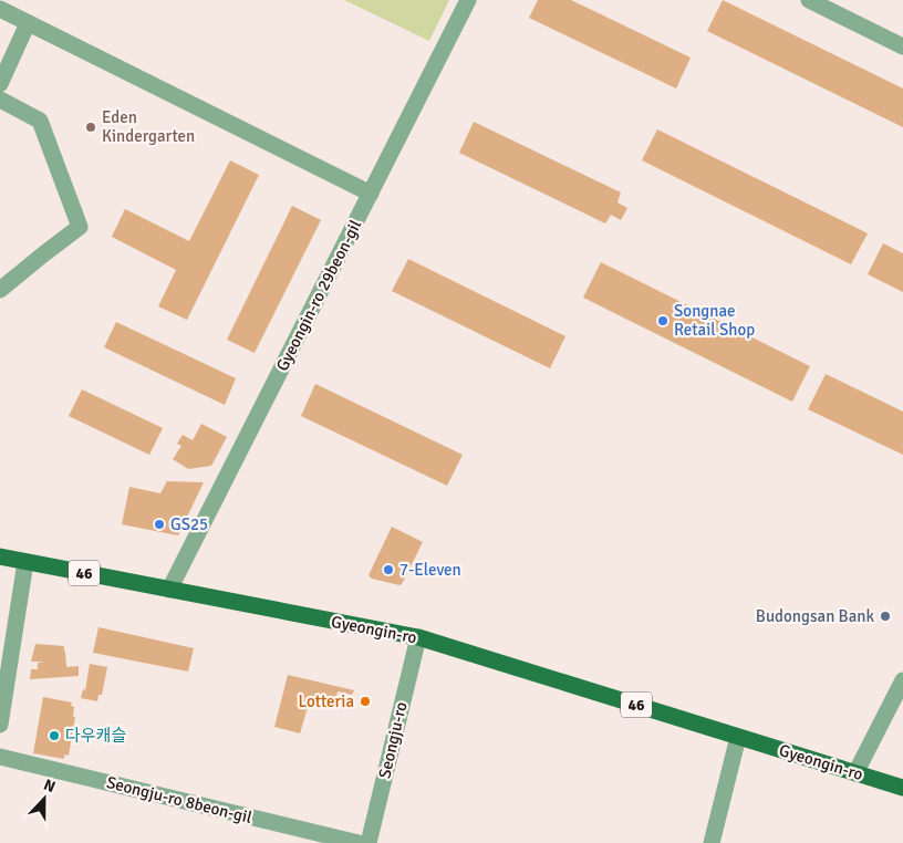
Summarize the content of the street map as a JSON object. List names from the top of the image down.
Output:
{
  "streets": {
    "main road": ["46", "Gyeongin-ro"],
    "street": ["Gyeongin-ro 29beon-gil", "Seongju-ro", "Seongju-ro 8beon-gil"]
  },
  "crossings": [
    ["Gyeongin-ro 29beon-gil", "Gyeongin-ro"],
    ["Gyeongin-ro", "Seongju-ro"]
  ],
  "places": [
    "Eden Kindergarten",
    "Songnae Retail Shop",
    "GS25",
    "7-Eleven",
    "Budongsan Bank",
    "Lotteria",
    "다우캐슬"
  ],
  "north": "top"
}
